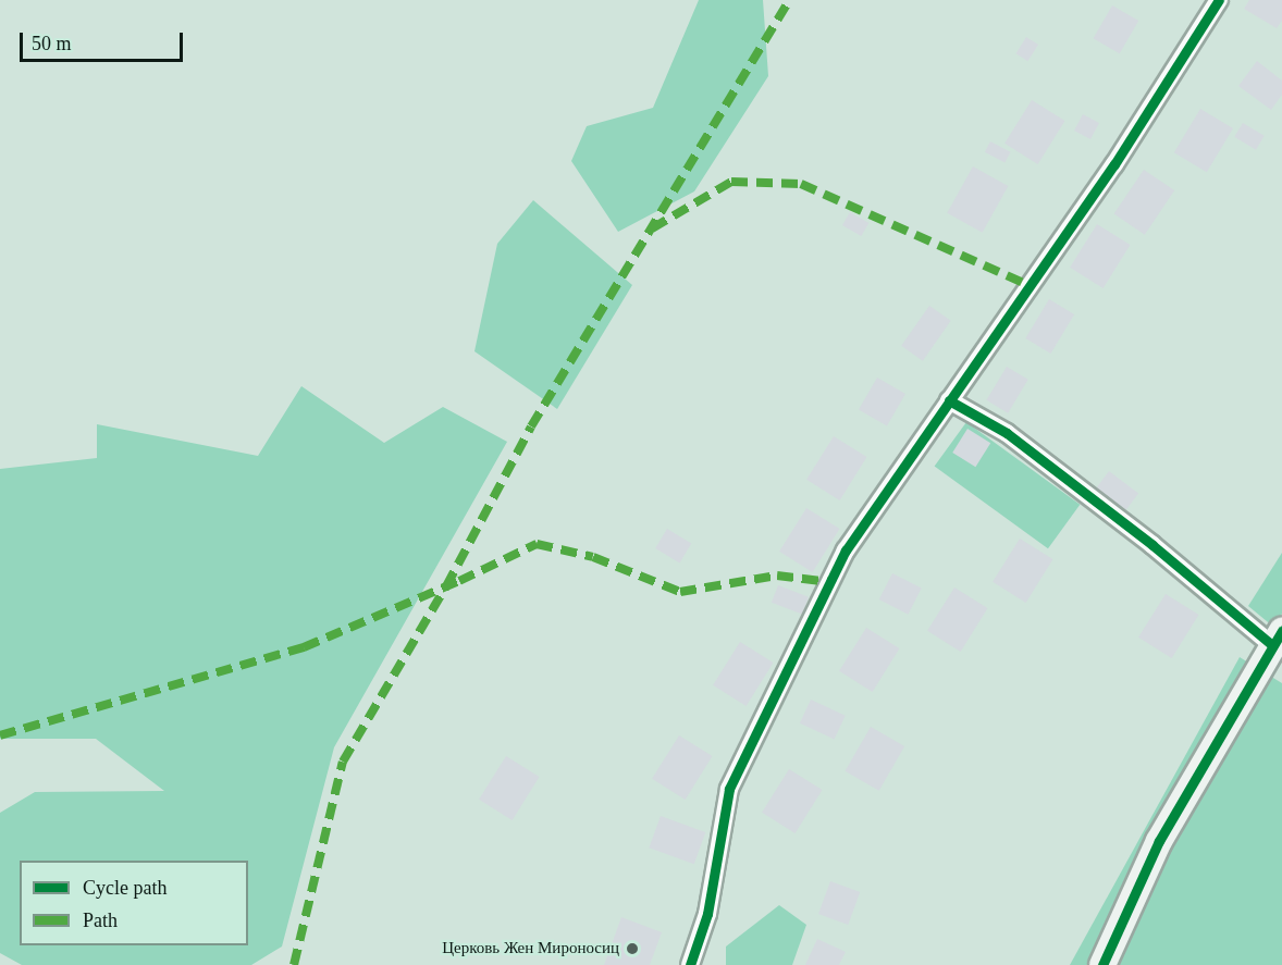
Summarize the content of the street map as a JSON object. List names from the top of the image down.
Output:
{
  "places": ["Церковь Жен Мироносиц"],
  "legend": ["Cycle path", "Path"],
  "scale_bar": "50 m"
}
